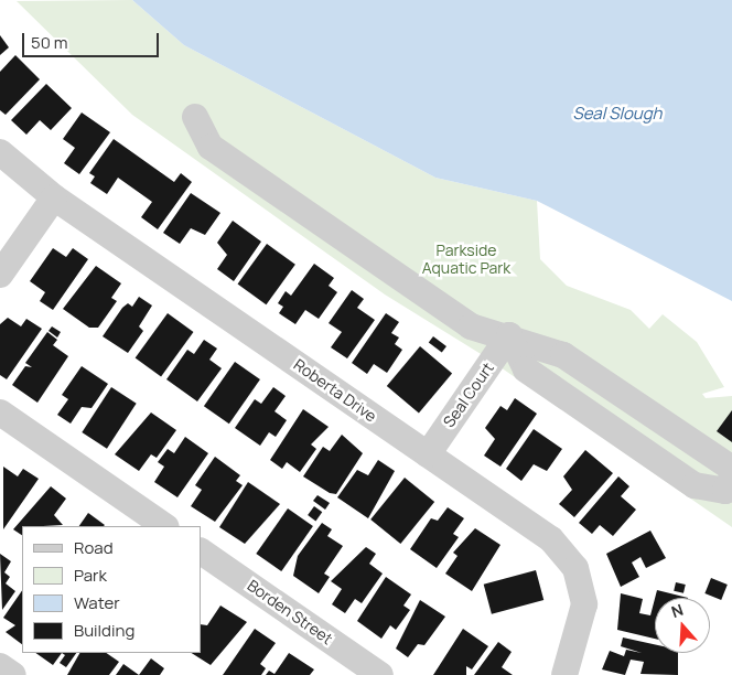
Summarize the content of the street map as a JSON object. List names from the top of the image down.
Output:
{
  "streets": {
    "street": ["Roberta Drive", "Seal Court", "Borden Street"]
  },
  "crossings": [
    ["Roberta Drive", "Seal Court"]
  ],
  "water": ["Seal Slough"],
  "parks": ["Parkside Aquatic Park"],
  "legend": [
    "Road",
    "Park",
    "Water",
    "Building"
  ],
  "scale_bar": "50 m",
  "north": "top"
}
